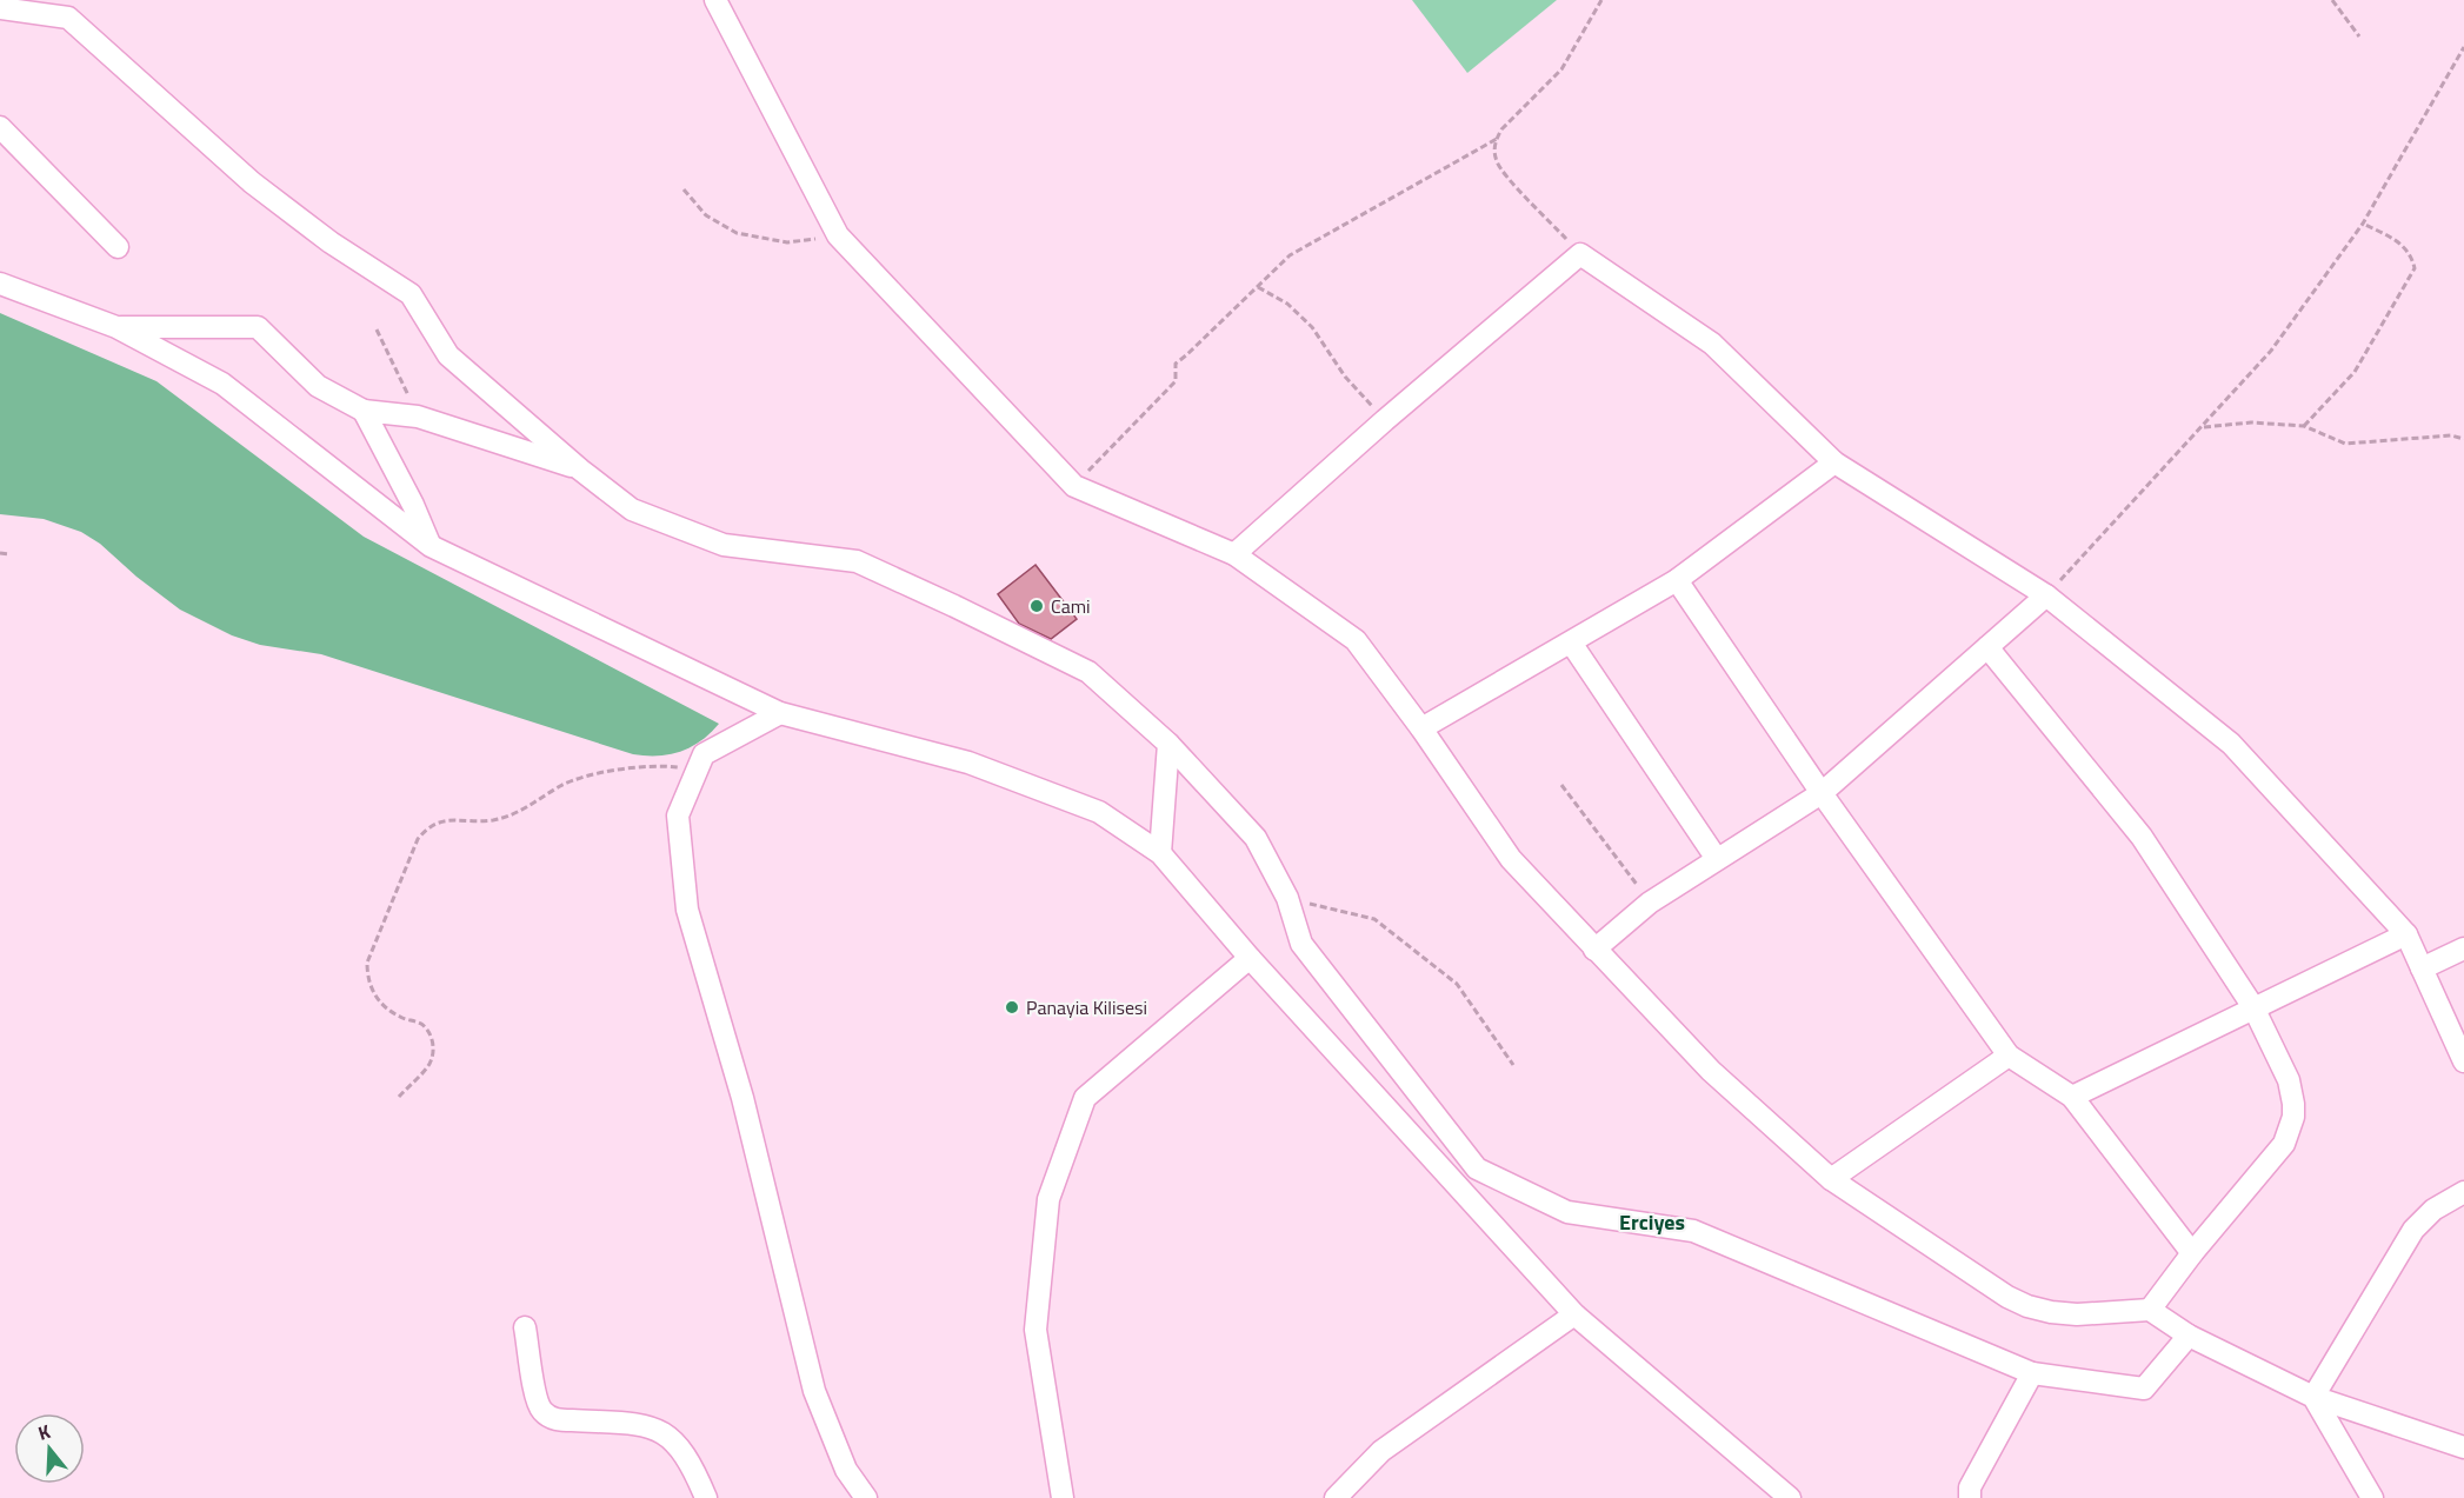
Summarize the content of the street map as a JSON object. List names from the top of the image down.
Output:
{
  "districts": ["Erciyes"],
  "places": ["Cami", "Panayia Kilisesi"],
  "north": "top"
}
